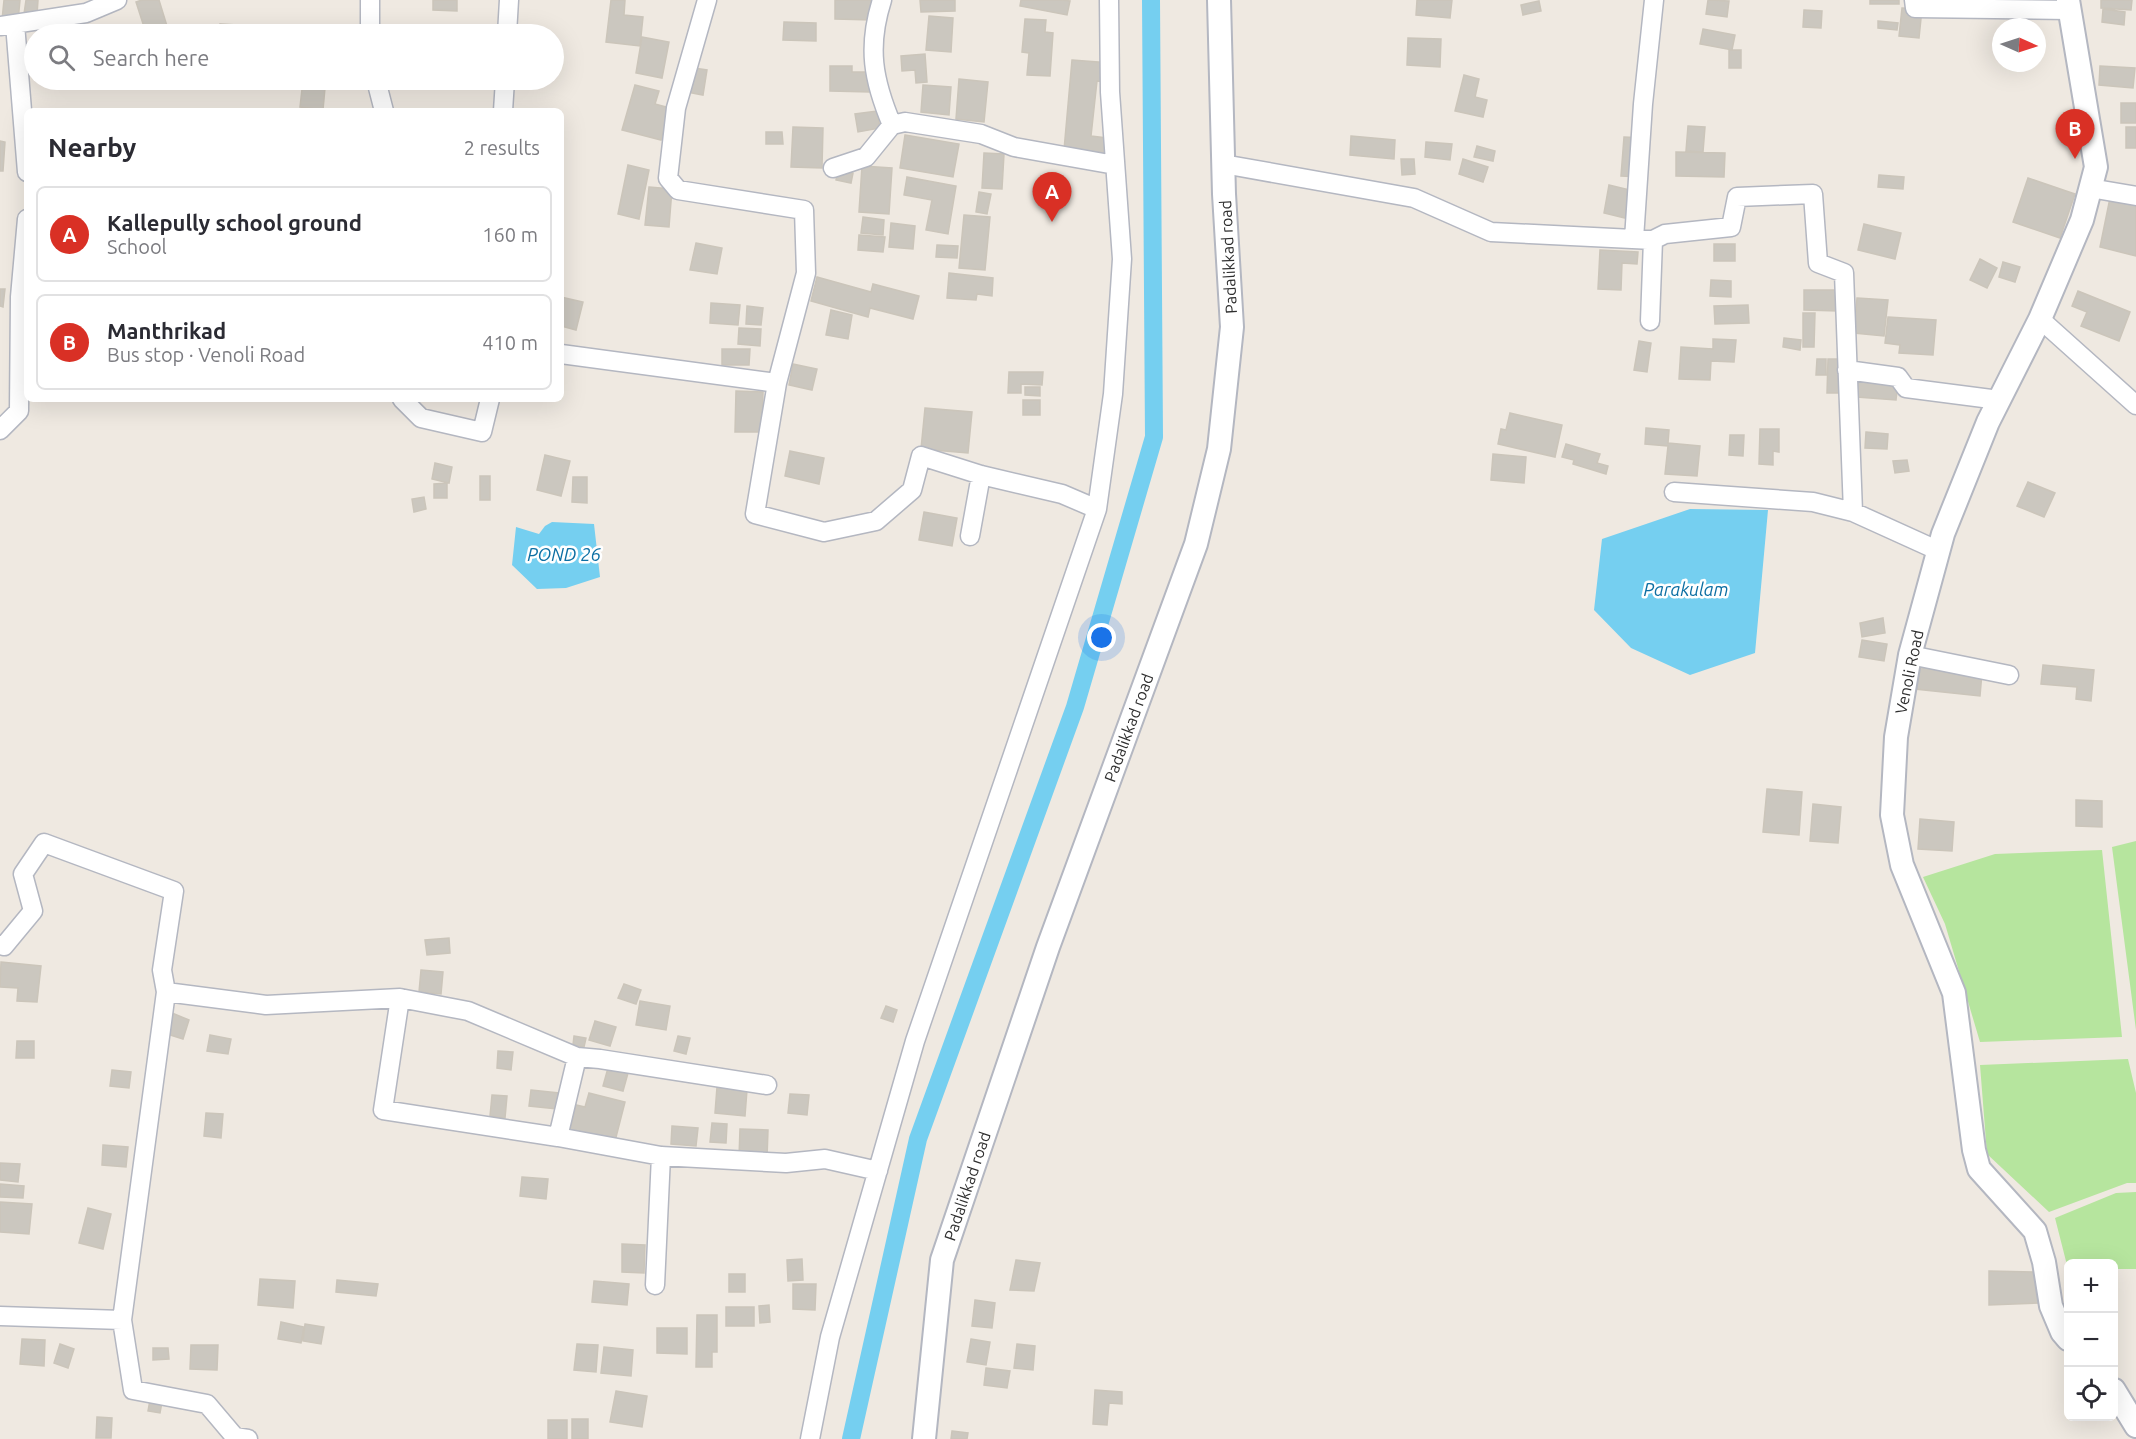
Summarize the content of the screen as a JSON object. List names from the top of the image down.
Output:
{
  "streets": {
    "street": ["Padalikkad road", "Venoli Road"]
  },
  "water": ["POND 26", "Parakulam"],
  "north": "right",
  "page": {
    "search": "Search here",
    "heading": ["Nearby", "2 results"],
    "pins": ["B", "A"],
    "list": [
      {
        "mark": "A",
        "name": "Kallepully school ground",
        "note": "School",
        "value": "160 m"
      },
      {
        "mark": "B",
        "name": "Manthrikad",
        "note": "Bus stop · Venoli Road",
        "value": "410 m"
      }
    ],
    "map_buttons": ["+", "−"]
  }
}
